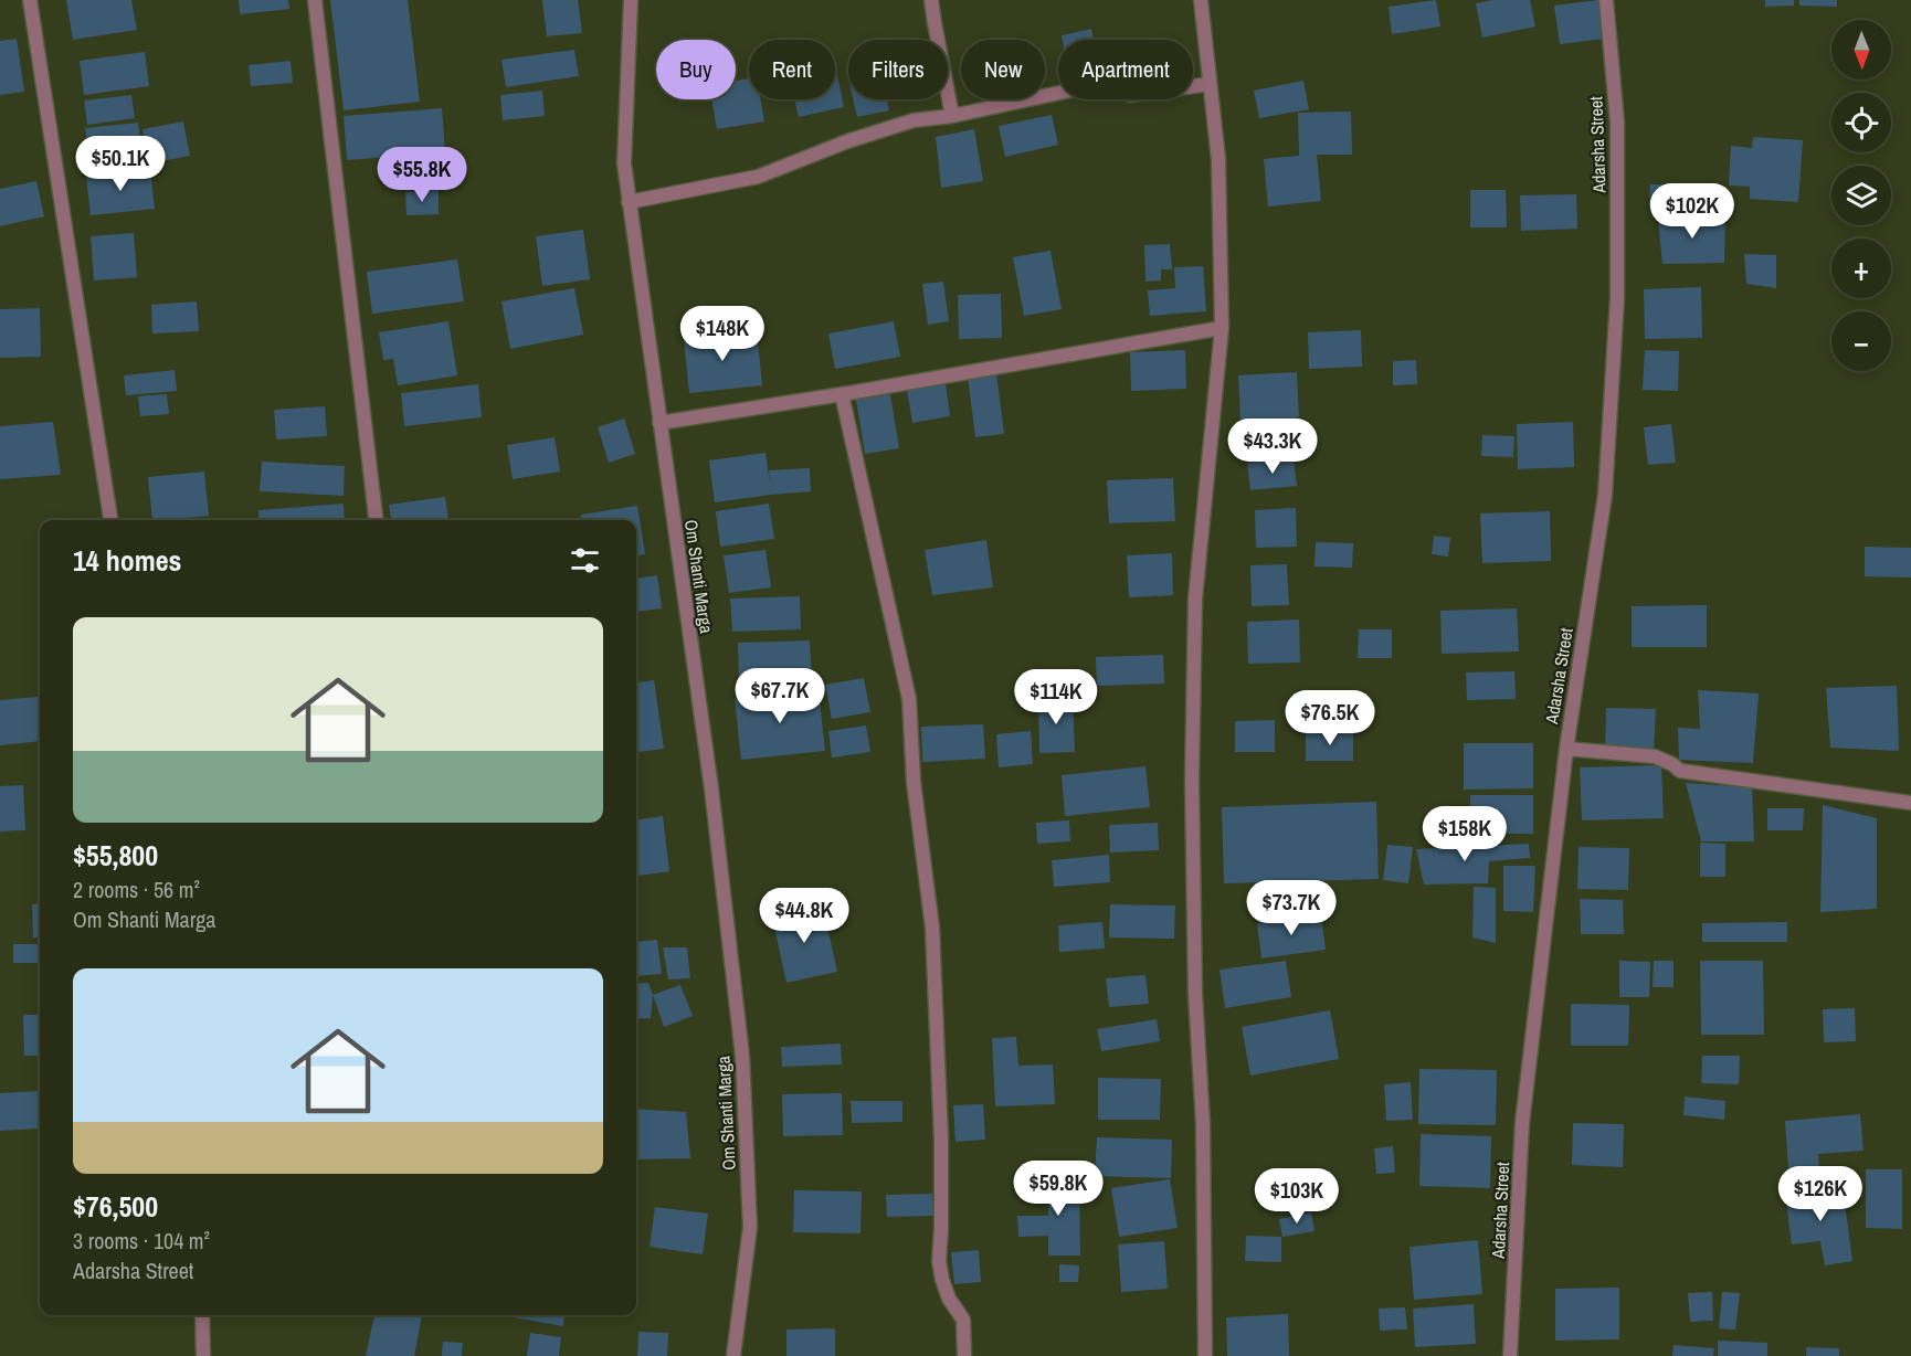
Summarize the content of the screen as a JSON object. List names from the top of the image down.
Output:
{
  "streets": {
    "street": ["Adarsha Street", "Om Shanti Marga"]
  },
  "north": "bottom",
  "page": {
    "map_buttons": ["+", "−"],
    "chip": [
      "Buy",
      "Rent",
      "Filters",
      "New",
      "Apartment"
    ],
    "price": [
      "$50.1K",
      "$55.8K",
      "$102K",
      "$148K",
      "$43.3K",
      "$67.7K",
      "$114K",
      "$76.5K",
      "$158K",
      "$73.7K",
      "$44.8K",
      "$59.8K",
      "$126K",
      "$103K"
    ],
    "heading": "14 homes",
    "list": [
      {
        "name": "$55,800",
        "note": "2 rooms · 56 m² · Om Shanti Marga"
      },
      {
        "name": "$76,500",
        "note": "3 rooms · 104 m² · Adarsha Street"
      }
    ]
  }
}
